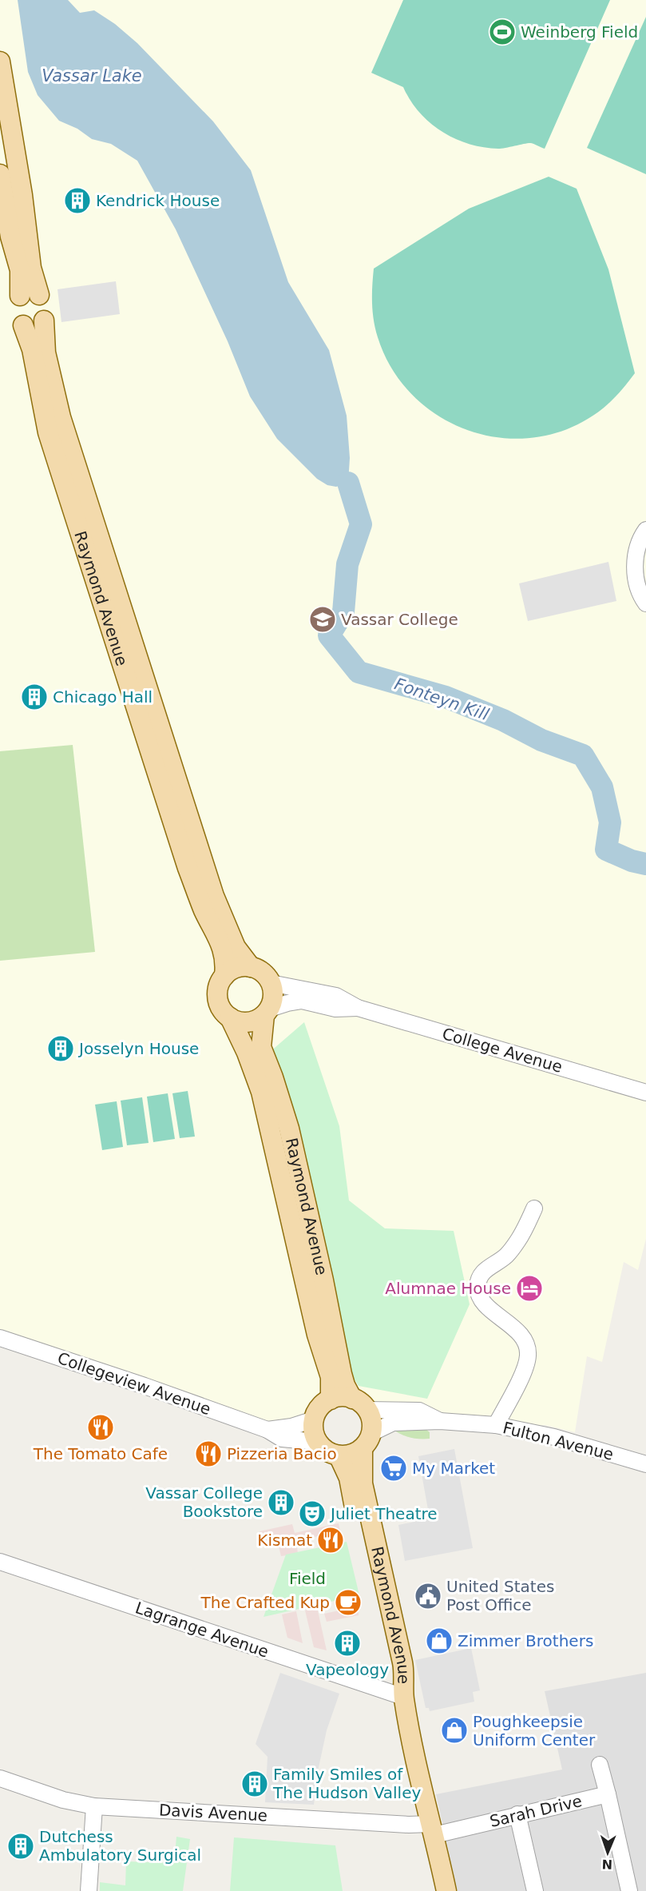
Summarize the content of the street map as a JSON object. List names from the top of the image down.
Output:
{
  "streets": {
    "main road": ["Raymond Avenue"],
    "street": [
      "College Avenue",
      "Collegeview Avenue",
      "Fulton Avenue",
      "Lagrange Avenue",
      "Sarah Drive",
      "Davis Avenue"
    ]
  },
  "crossings": [
    ["Raymond Avenue", "College Avenue"],
    ["Raymond Avenue", "Collegeview Avenue"],
    ["Raymond Avenue", "Fulton Avenue"],
    ["Raymond Avenue", "Lagrange Avenue"],
    ["Raymond Avenue", "Sarah Drive"],
    ["Raymond Avenue", "Davis Avenue"],
    ["Collegeview Avenue", "Fulton Avenue"],
    ["Sarah Drive", "Davis Avenue"]
  ],
  "water": ["Vassar Lake", "Fonteyn Kill"],
  "parks": ["Field"],
  "places": {
    "sports": ["Weinberg Field"],
    "building": [
      "Kendrick House",
      "Chicago Hall",
      "Josselyn House",
      "Vassar College Bookstore",
      "Vapeology",
      "Family Smiles of The Hudson Valley",
      "Dutchess Ambulatory Surgical"
    ],
    "school or university": ["Vassar College"],
    "hotel": ["Alumnae House"],
    "restaurant": ["The Tomato Cafe", "Pizzeria Bacio", "Kismat"],
    "supermarket": ["My Market"],
    "theatre": ["Juliet Theatre"],
    "public building": ["United States Post Office"],
    "cafe": ["The Crafted Kup"],
    "shop": ["Zimmer Brothers", "Poughkeepsie Uniform Center"]
  },
  "north": "bottom"
}
